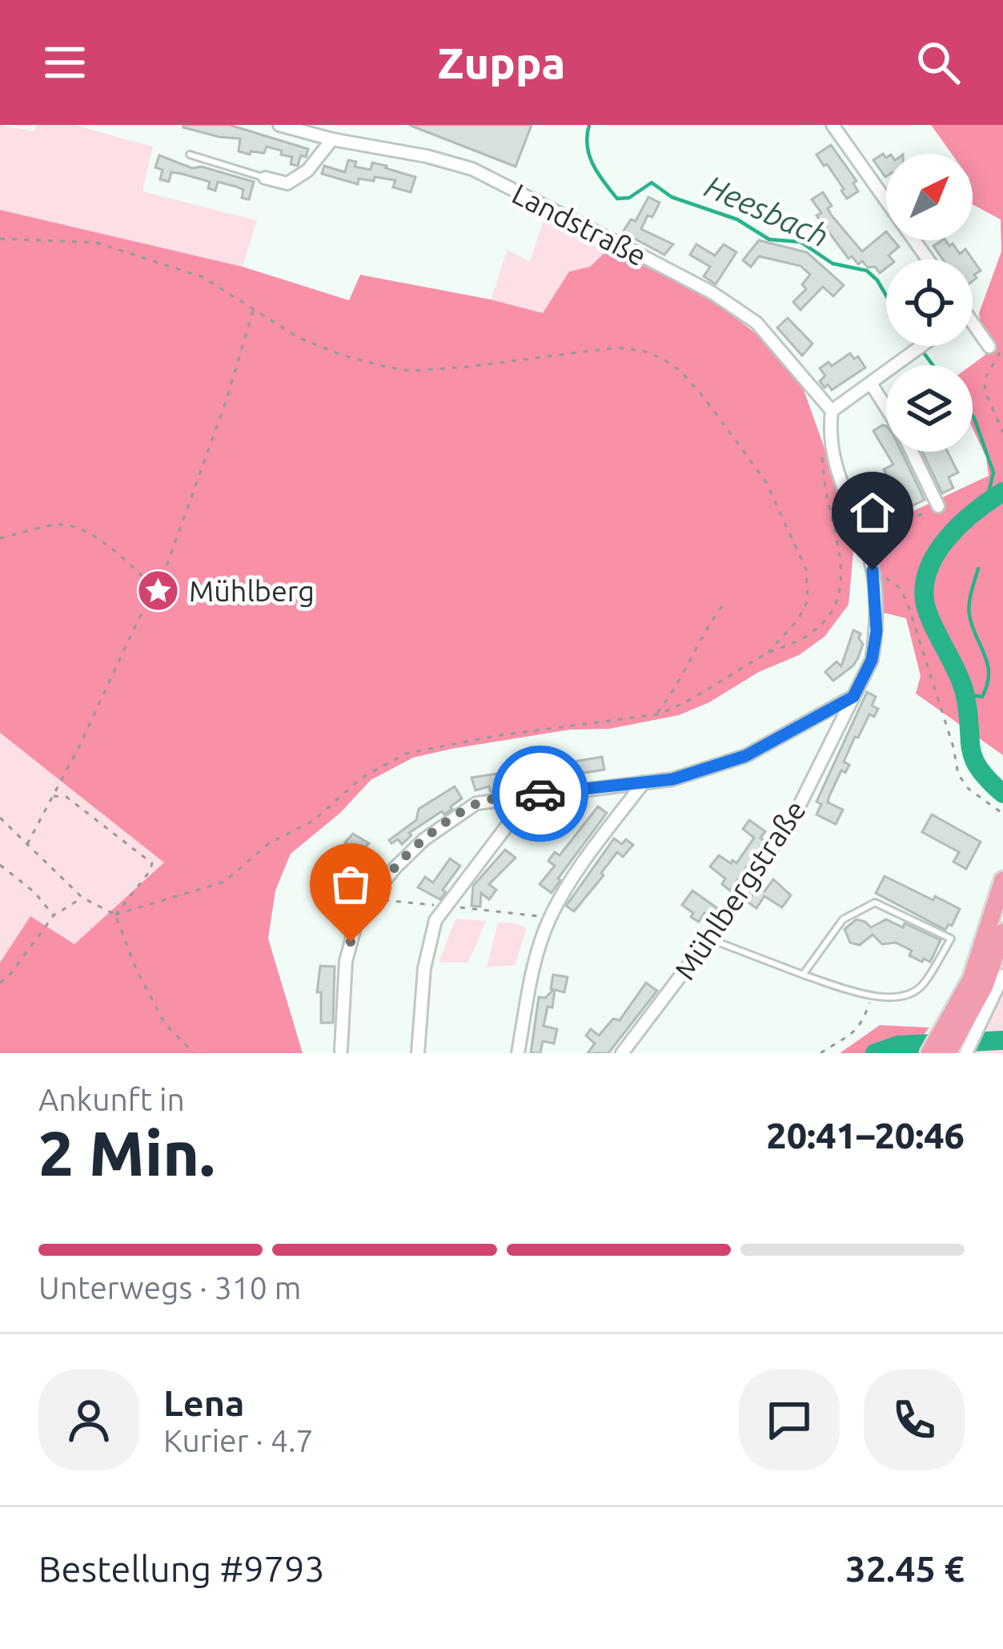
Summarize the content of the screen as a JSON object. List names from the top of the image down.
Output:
{
  "streets": {
    "street": ["Landstraße", "Mühlbergstraße"]
  },
  "crossings": [
    ["Landstraße", "Mühlbergstraße"]
  ],
  "water": ["Heesbach"],
  "places": {
    "place": ["Mühlberg"]
  },
  "north": "top right",
  "page": {
    "header": "Zuppa",
    "heading": ["2 Min.", "Ankunft in", "20:41–20:46"],
    "panel": [
      "Lena",
      "Kurier · 4.7",
      "Bestellung #9793",
      "32.45 €"
    ],
    "bar": "Unterwegs · 310 m"
  }
}
